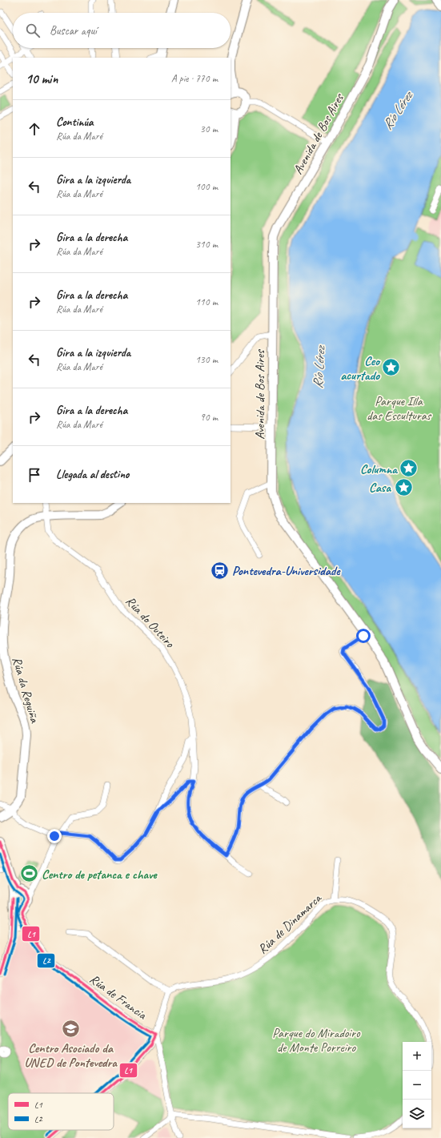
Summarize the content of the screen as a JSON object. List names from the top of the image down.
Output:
{
  "streets": {
    "street": [
      "Avenida de Bos Aires",
      "Rúa do Outeiro",
      "Rúa da Reguiña",
      "Rúa de Dinamarca",
      "Rúa de Francia"
    ]
  },
  "crossings": [
    ["Rúa do Outeiro", "Rúa da Reguiña"]
  ],
  "water": ["Río Lérez"],
  "parks": ["Parque Illa das Esculturas", "Parque do Miradoiro de Monte Porreiro"],
  "places": {
    "place": ["Ceo acurtado", "Columna", "Casa"],
    "station": ["Pontevedra-Universidade"],
    "sports": ["Centro de petanca e chave"],
    "school or university": ["Centro Asociado da UNED de Pontevedra"]
  },
  "lines": ["transit line L1", "transit line L2"],
  "legend": ["L1", "L2"],
  "page": {
    "search": "Buscar aquí",
    "heading": ["10 min", "A pie · 770 m"],
    "list": [
      ["Continúa", "Rúa da Maré", "30 m"],
      ["Gira a la izquierda", "Rúa da Maré", "100 m"],
      ["Gira a la derecha", "Rúa da Maré", "310 m"],
      ["Gira a la derecha", "Rúa da Maré", "110 m"],
      ["Gira a la izquierda", "Rúa da Maré", "130 m"],
      ["Gira a la derecha", "Rúa da Maré", "90 m"],
      "Llegada al destino"
    ],
    "map_buttons": ["+", "−"]
  }
}
